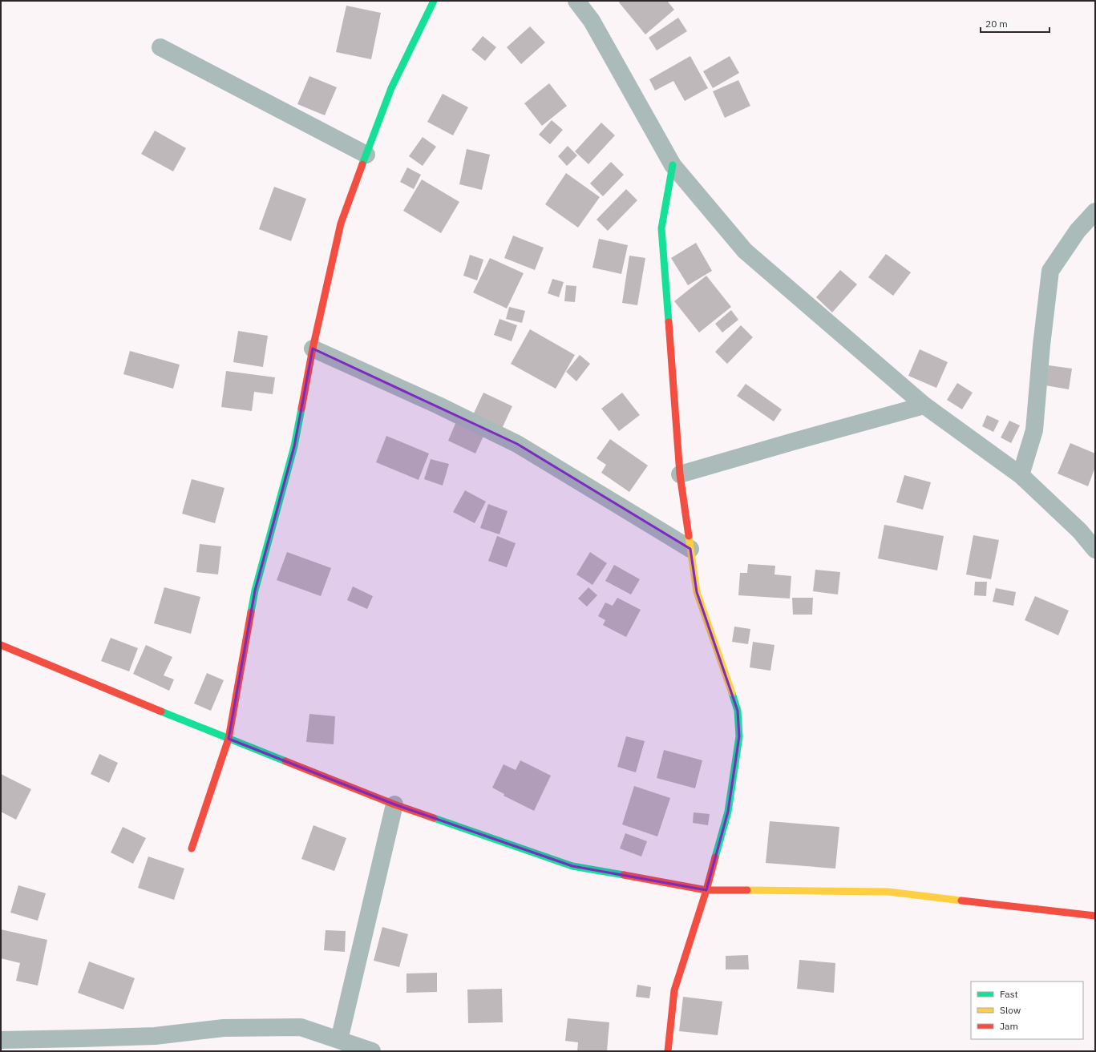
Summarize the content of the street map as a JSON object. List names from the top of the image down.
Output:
{
  "legend": ["Fast", "Slow", "Jam"],
  "scale_bar": "20 m"
}
